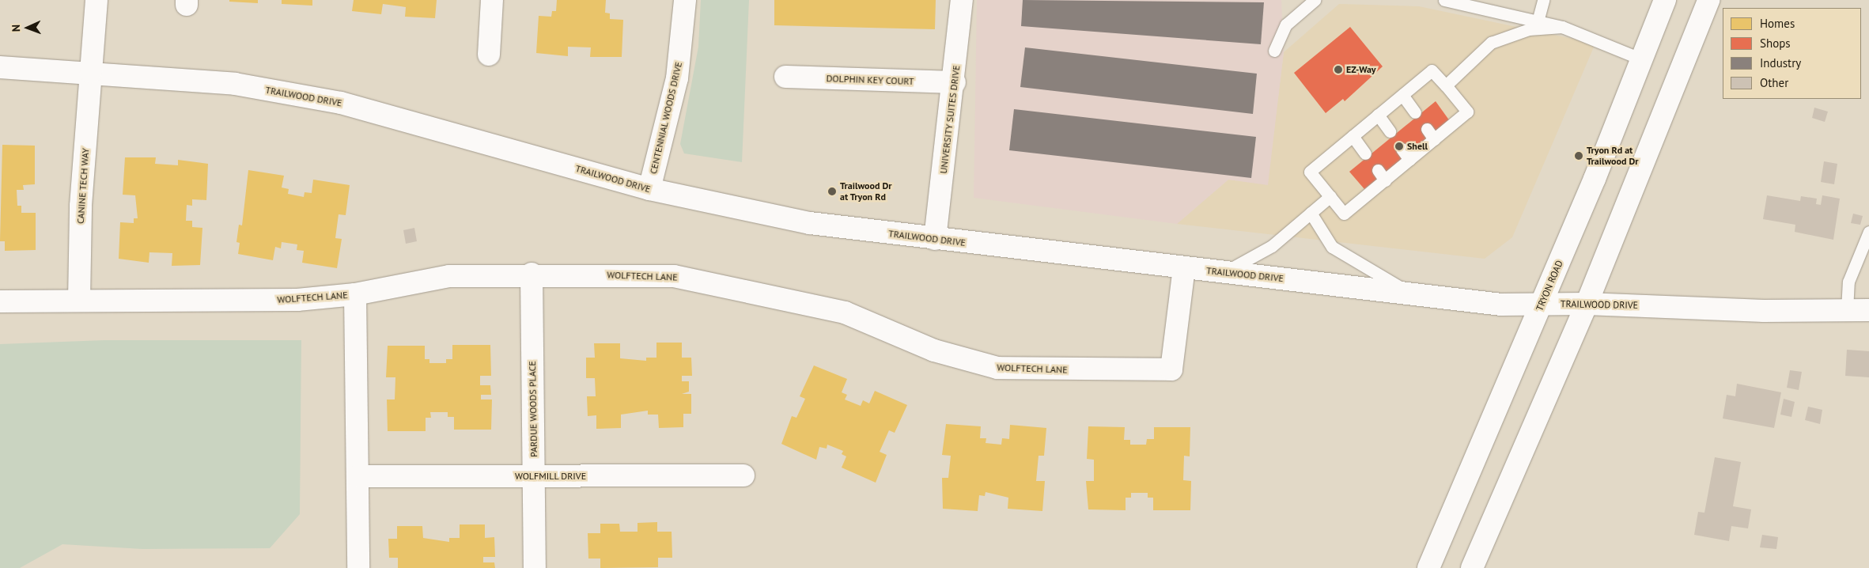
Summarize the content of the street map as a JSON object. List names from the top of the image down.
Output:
{
  "streets": {
    "street": [
      "DOLPHIN KEY COURT",
      "TRAILWOOD DRIVE",
      "CENTENNIAL WOODS DRIVE",
      "UNIVERSITY SUITES DRIVE",
      "CANINE TECH WAY",
      "WOLFTECH LANE",
      "TRYON ROAD",
      "PARDUE WOODS PLACE",
      "WOLFMILL DRIVE"
    ]
  },
  "crossings": [
    ["DOLPHIN KEY COURT", "UNIVERSITY SUITES DRIVE"],
    ["TRAILWOOD DRIVE", "CENTENNIAL WOODS DRIVE"],
    ["TRAILWOOD DRIVE", "UNIVERSITY SUITES DRIVE"],
    ["TRAILWOOD DRIVE", "CANINE TECH WAY"],
    ["TRAILWOOD DRIVE", "WOLFTECH LANE"],
    ["TRAILWOOD DRIVE", "TRYON ROAD"],
    ["CANINE TECH WAY", "WOLFTECH LANE"],
    ["WOLFTECH LANE", "PARDUE WOODS PLACE"],
    ["PARDUE WOODS PLACE", "WOLFMILL DRIVE"]
  ],
  "places": [
    "EZ-Way",
    "Shell",
    "Tryon Rd at Trailwood Dr",
    "Trailwood Dr at Tryon Rd"
  ],
  "legend": [
    "Homes",
    "Shops",
    "Industry",
    "Other"
  ],
  "north": "left"
}
